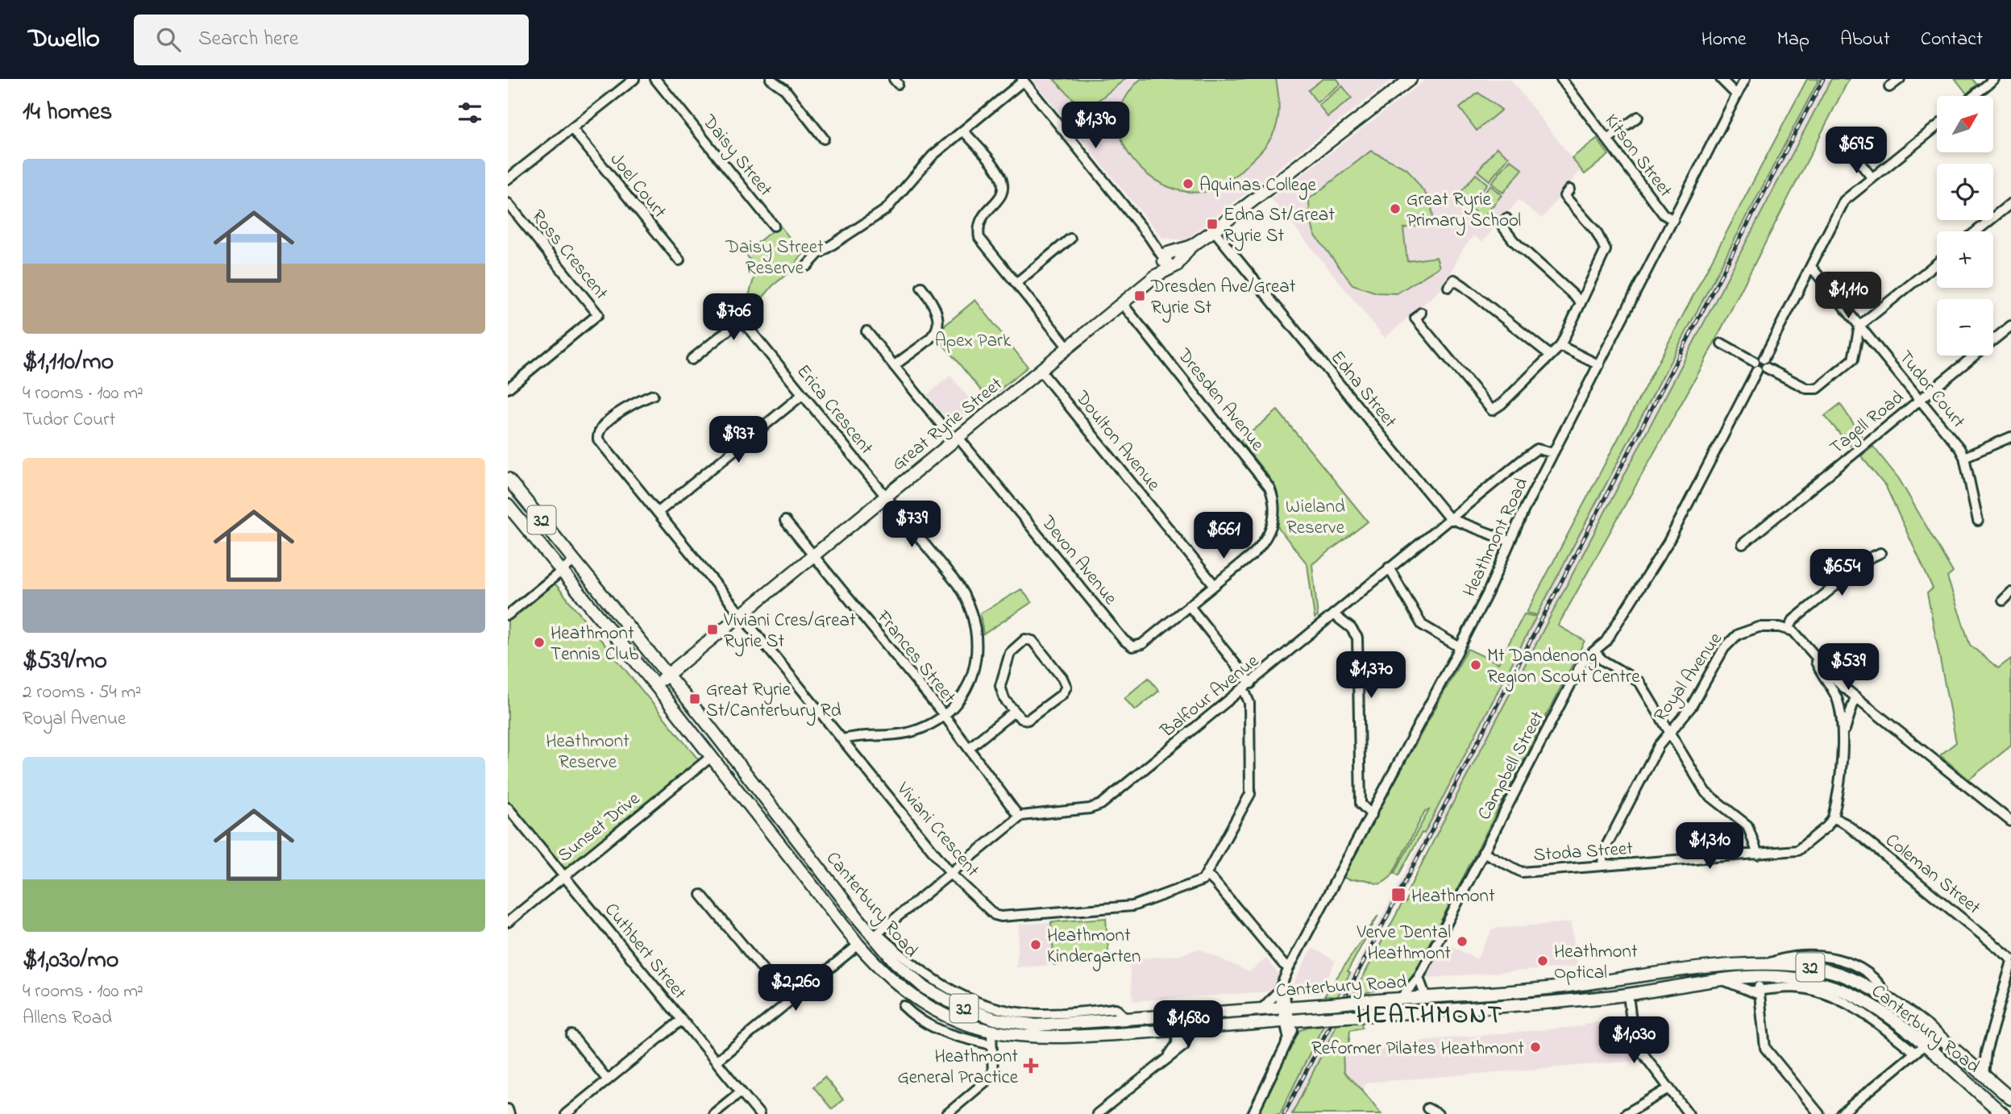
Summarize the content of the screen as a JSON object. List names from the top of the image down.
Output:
{
  "streets": {
    "main road": ["Great Ryrie Street", "32", "Canterbury Road"],
    "street": [
      "Daisy Street",
      "Kitson Street",
      "Joel Court",
      "Ross Crescent",
      "Edna Street",
      "Tudor Court",
      "Dresden Avenue",
      "Erica Crescent",
      "Tagell Road",
      "Doulton Avenue",
      "Heathmont Road",
      "Devon Avenue",
      "Frances Street",
      "Royal Avenue",
      "Balfour Avenue",
      "Campbell Street",
      "Sunset Drive",
      "Viviani Crescent",
      "Stoda Street",
      "Coleman Street",
      "Cuthbert Street"
    ]
  },
  "crossings": [
    ["Kitson Street", "Heathmont Road"],
    ["Edna Street", "Great Ryrie Street"],
    ["Edna Street", "Balfour Avenue"],
    ["Tudor Court", "Tagell Road"],
    ["Tudor Court", "Campbell Street"],
    ["Dresden Avenue", "Great Ryrie Street"],
    ["Dresden Avenue", "Doulton Avenue"],
    ["Erica Crescent", "Great Ryrie Street"],
    ["Erica Crescent", "Frances Street"],
    ["Erica Crescent", "Viviani Crescent"],
    ["Great Ryrie Street", "Doulton Avenue"],
    ["Great Ryrie Street", "Devon Avenue"],
    ["Great Ryrie Street", "Frances Street"],
    ["Great Ryrie Street", "Viviani Crescent"],
    ["Great Ryrie Street", "Canterbury Road"],
    ["Heathmont Road", "Balfour Avenue"],
    ["Frances Street", "Balfour Avenue"],
    ["Royal Avenue", "Stoda Street"],
    ["Royal Avenue", "Coleman Street"],
    ["Balfour Avenue", "Viviani Crescent"],
    ["Balfour Avenue", "Canterbury Road"],
    ["Campbell Street", "Stoda Street"],
    ["Campbell Street", "Canterbury Road"],
    ["Sunset Drive", "Canterbury Road"],
    ["Sunset Drive", "Cuthbert Street"],
    ["Stoda Street", "Coleman Street"]
  ],
  "districts": ["HEATHMONT"],
  "parks": [
    "Daisy Street Reserve",
    "Apex Park",
    "Wieland Reserve",
    "Heathmont Reserve"
  ],
  "places": {
    "other": [
      "Aquinas College",
      "Great Ryrie Primary School",
      "Heathmont Tennis Club",
      "Mt Dandenong Region Scout Centre",
      "Verve Dental Heathmont",
      "Heathmont Kindergarten",
      "Heathmont Optical",
      "Reformer Pilates Heathmont"
    ],
    "transit": [
      "Edna St/Great Ryrie St",
      "Dresden Ave/Great Ryrie St",
      "Viviani Cres/Great Ryrie St",
      "Great Ryrie St/Canterbury Rd",
      "Heathmont"
    ],
    "health": ["Heathmont General Practice"]
  },
  "north": "top right",
  "page": {
    "header": "Dwello",
    "search": "Search here",
    "nav": [
      "Home",
      "Map",
      "About",
      "Contact"
    ],
    "heading": "14 homes",
    "map_buttons": ["+", "−"],
    "price": [
      "$1,390",
      "$695",
      "$1,110",
      "$706",
      "$937",
      "$739",
      "$661",
      "$654",
      "$539",
      "$1,370",
      "$1,310",
      "$2,260",
      "$1,680",
      "$1,030"
    ],
    "list": [
      {
        "name": "$1,110/mo",
        "note": "4 rooms · 100 m² · Tudor Court"
      },
      {
        "name": "$539/mo",
        "note": "2 rooms · 54 m² · Royal Avenue"
      },
      {
        "name": "$1,030/mo",
        "note": "4 rooms · 100 m² · Allens Road"
      }
    ]
  }
}
